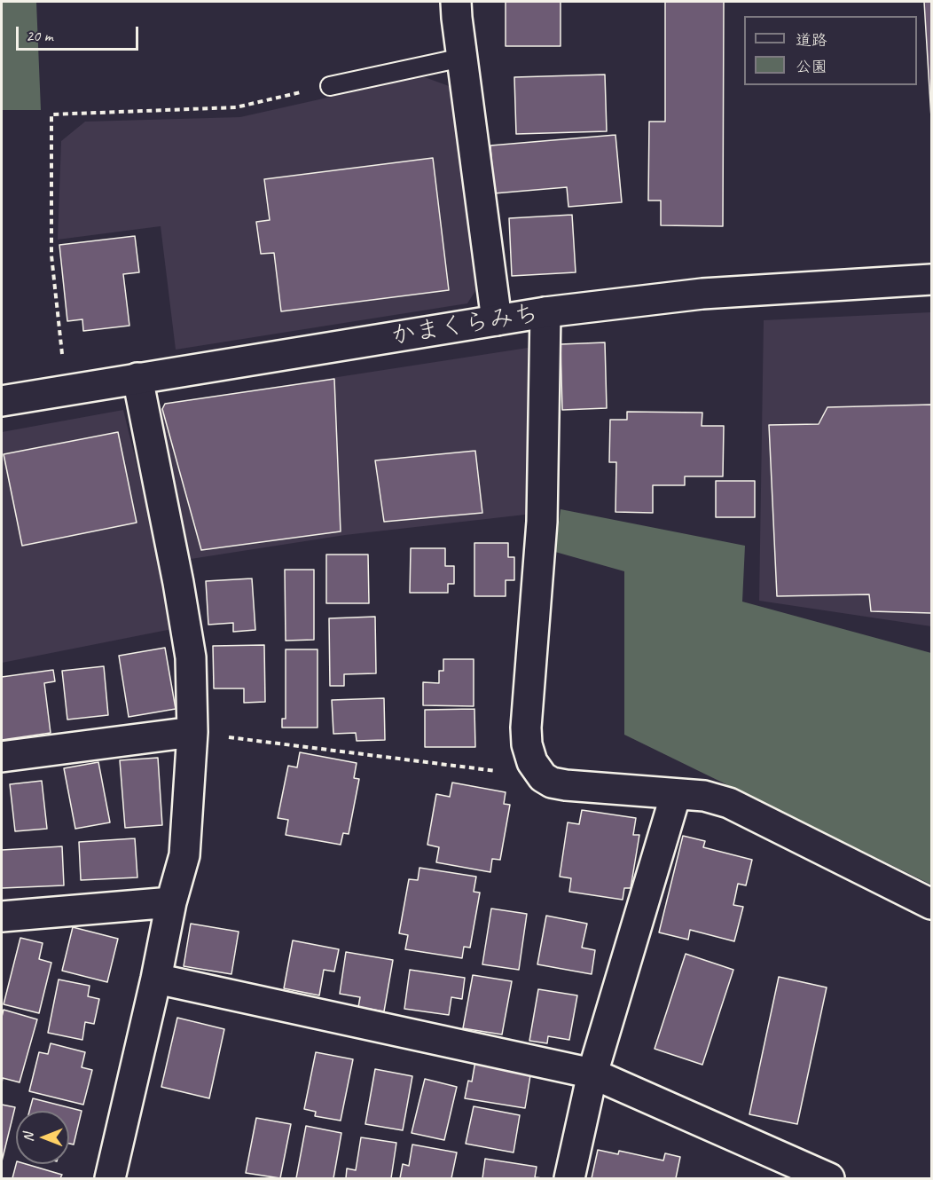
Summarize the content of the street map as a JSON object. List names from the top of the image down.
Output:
{
  "streets": {
    "street": ["かまくらみち"]
  },
  "legend": ["道路", "公園"],
  "scale_bar": "20 m",
  "north": "left"
}
